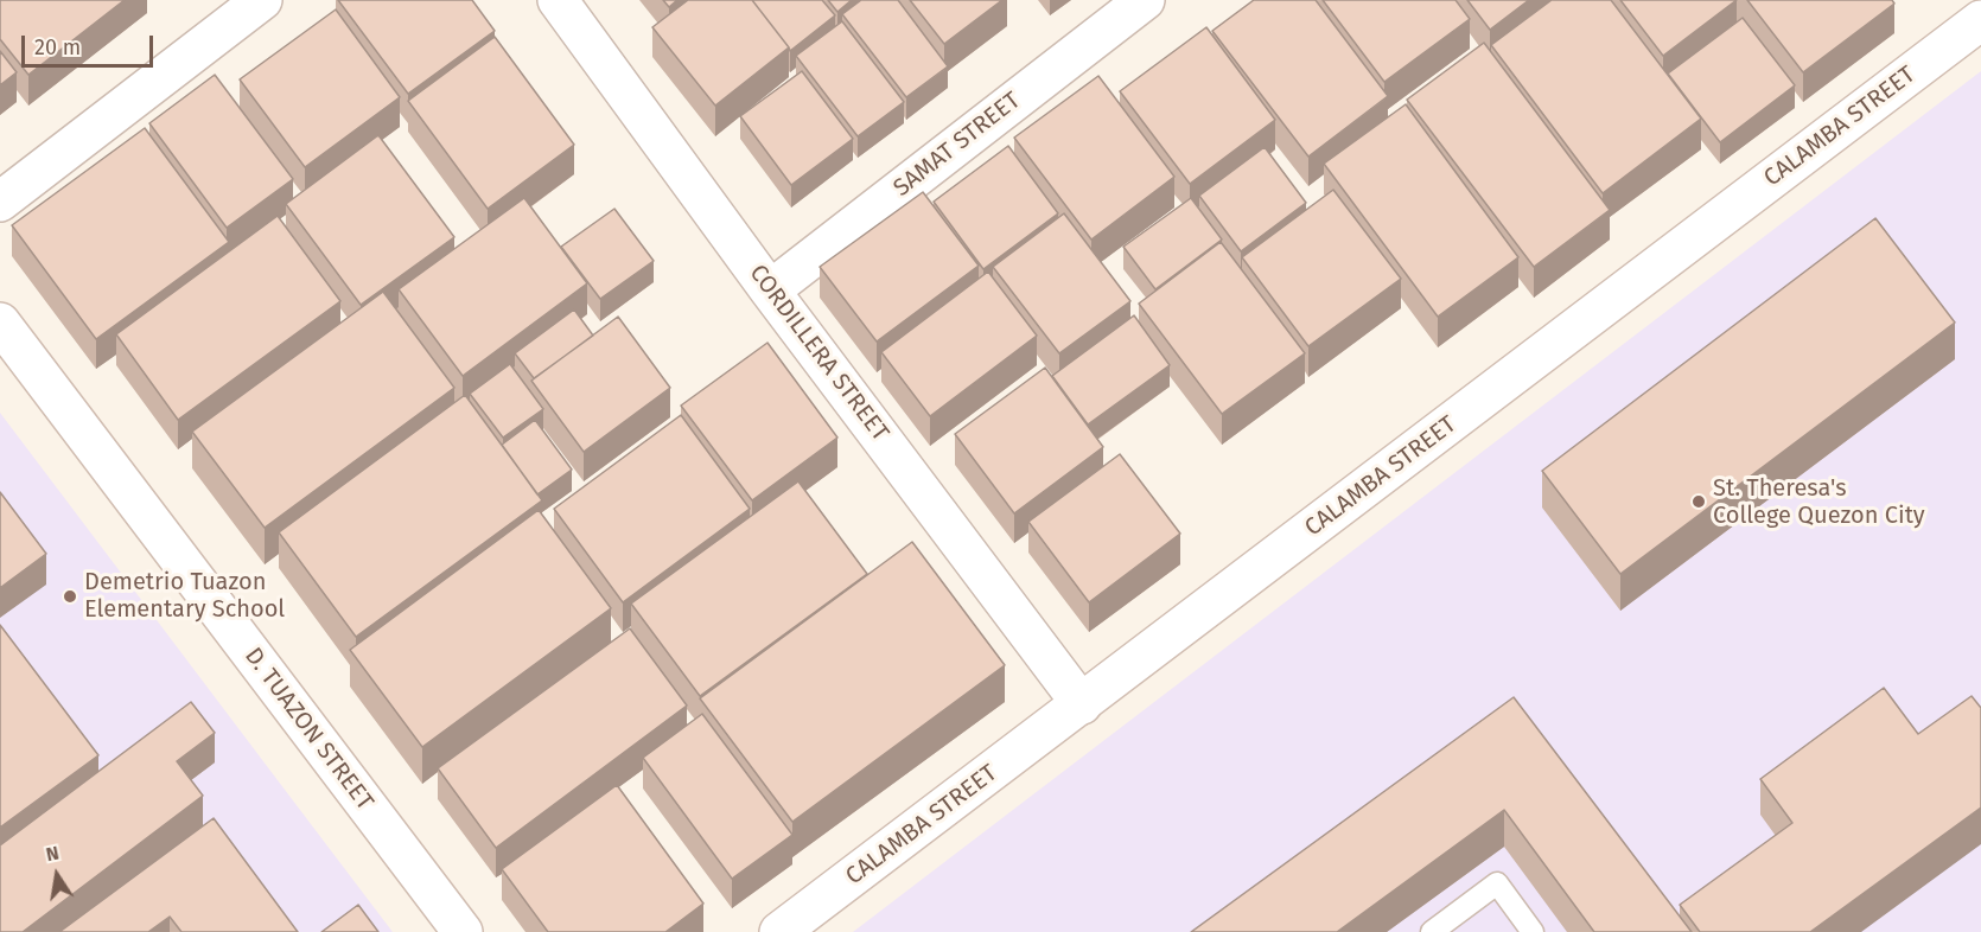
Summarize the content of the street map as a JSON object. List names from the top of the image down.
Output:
{
  "streets": {
    "street": [
      "CALAMBA STREET",
      "SAMAT STREET",
      "CORDILLERA STREET",
      "D. TUAZON STREET"
    ]
  },
  "crossings": [
    ["CALAMBA STREET", "CORDILLERA STREET"],
    ["SAMAT STREET", "CORDILLERA STREET"]
  ],
  "places": ["St. Theresa's College Quezon City", "Demetrio Tuazon Elementary School"],
  "scale_bar": "20 m",
  "north": "top"
}
